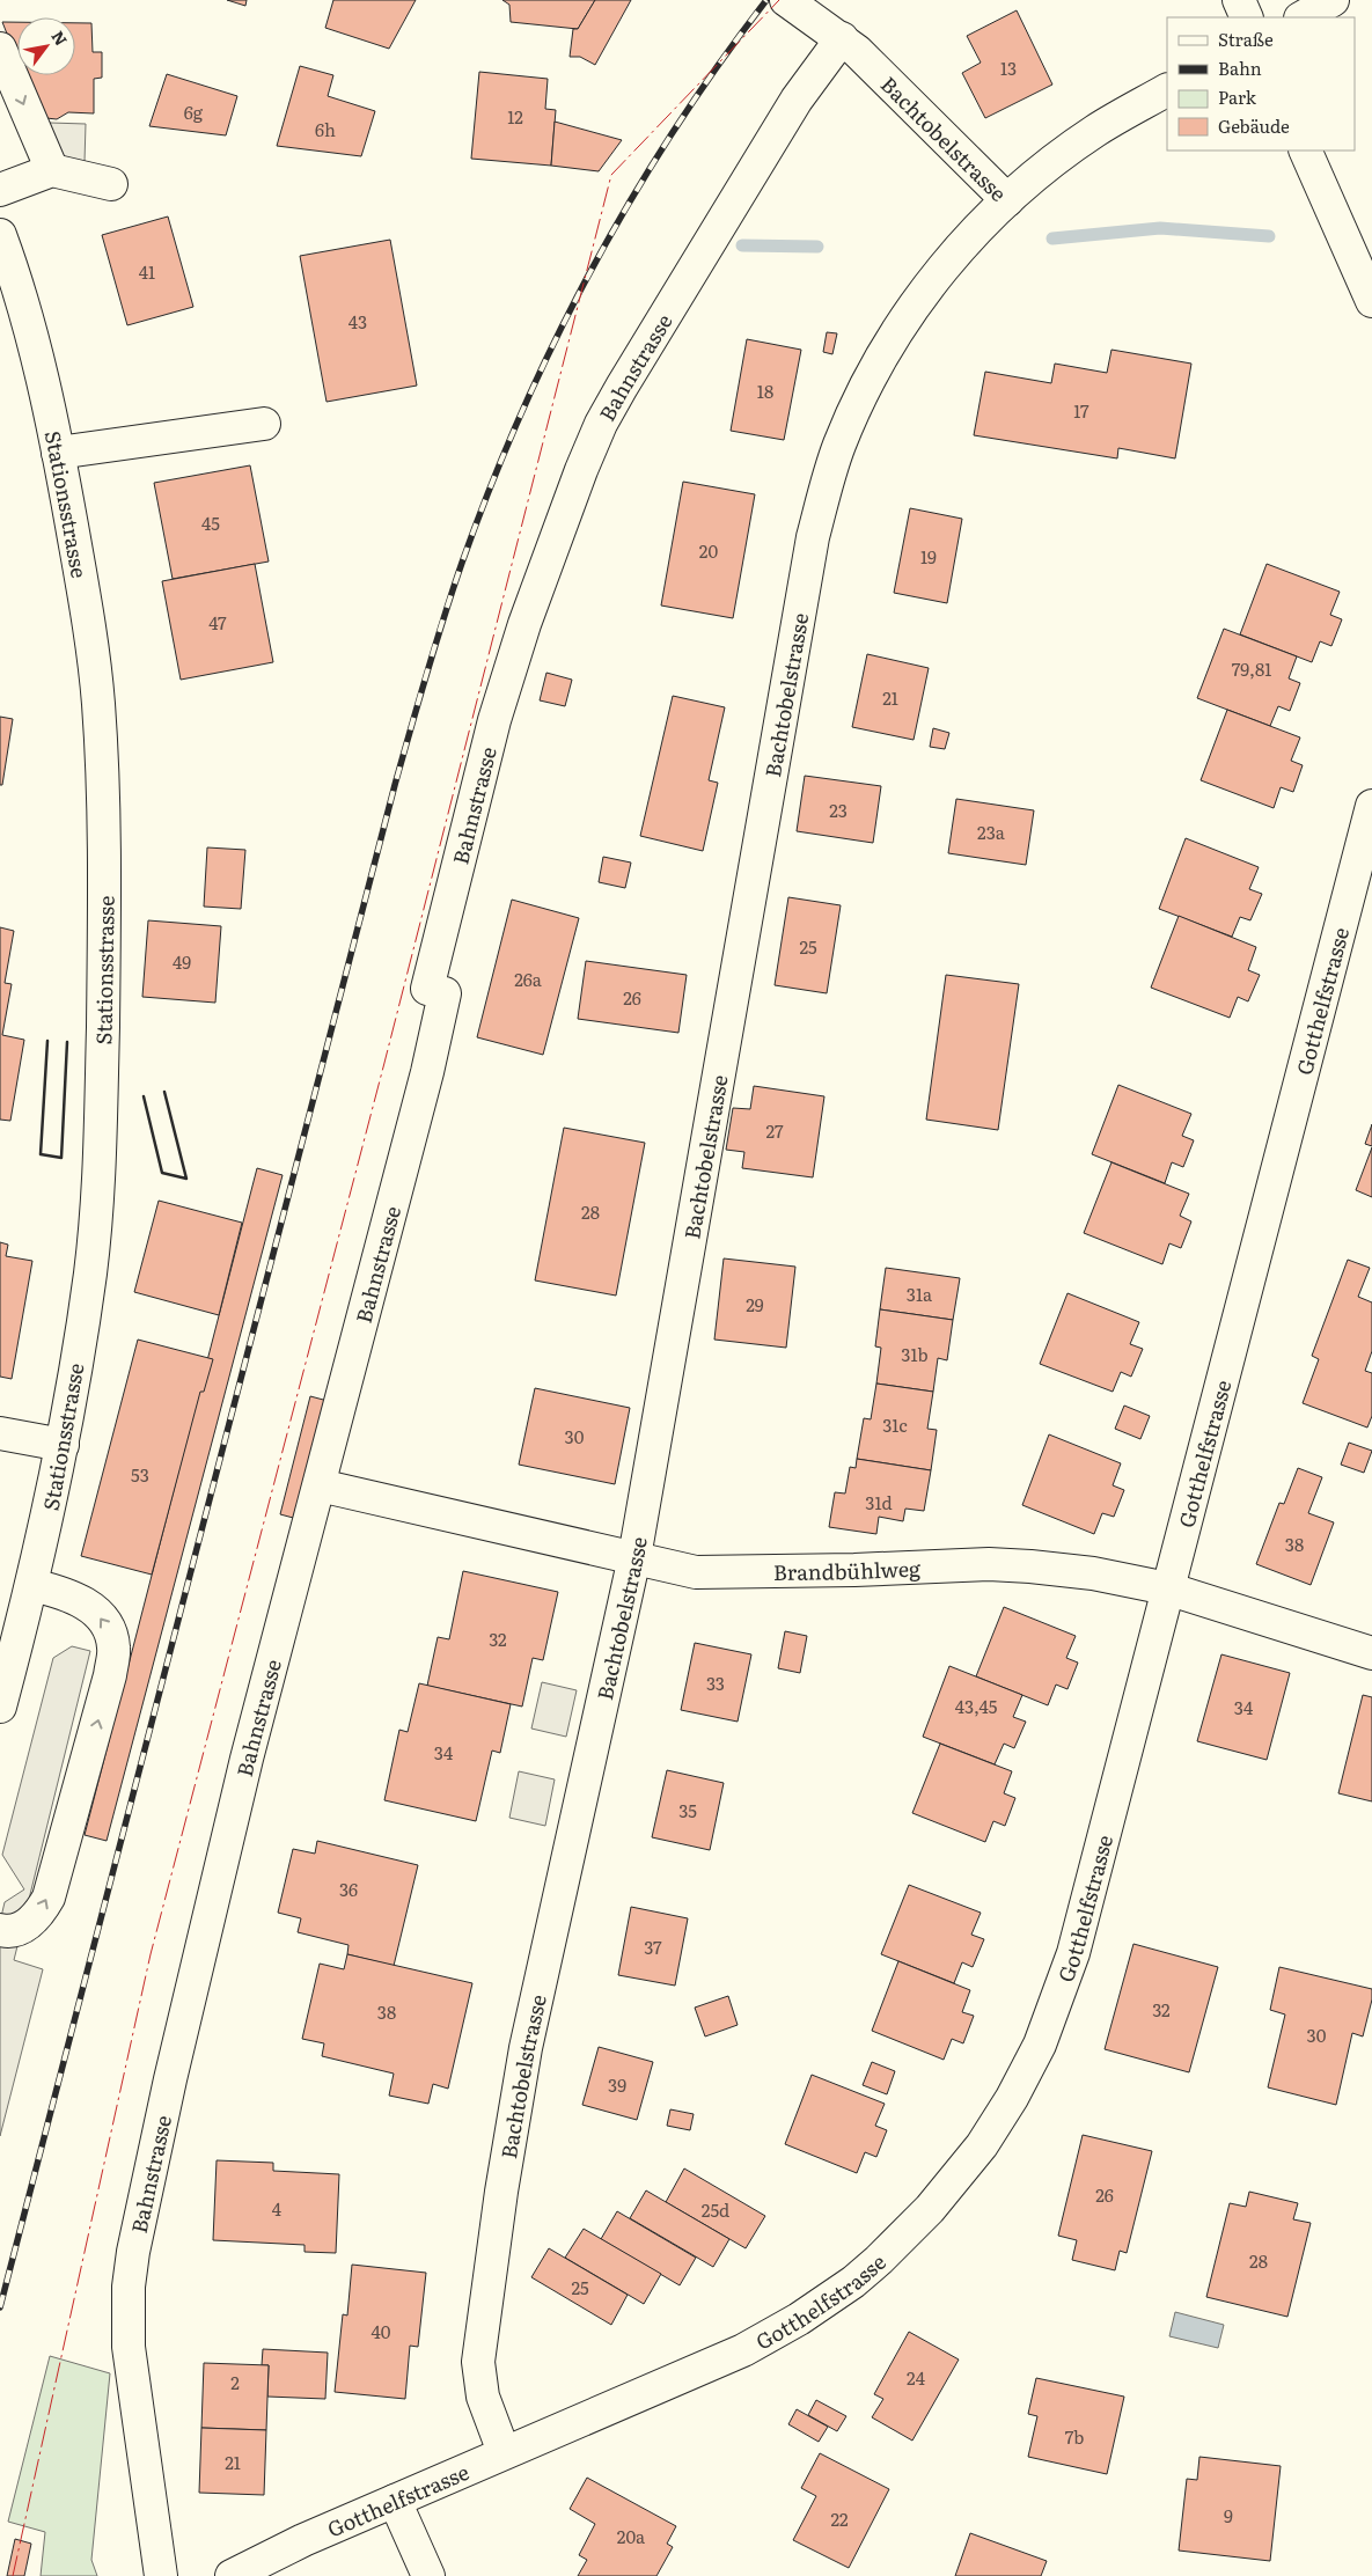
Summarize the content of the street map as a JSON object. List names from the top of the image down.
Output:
{
  "streets": {
    "street": [
      "Bachtobelstrasse",
      "Bahnstrasse",
      "Stationsstrasse",
      "Gotthelfstrasse",
      "Brandbühlweg"
    ]
  },
  "crossings": [
    ["Bachtobelstrasse", "Bahnstrasse"],
    ["Bachtobelstrasse", "Gotthelfstrasse"],
    ["Bachtobelstrasse", "Brandbühlweg"],
    ["Bahnstrasse", "Brandbühlweg"],
    ["Gotthelfstrasse", "Brandbühlweg"]
  ],
  "house_numbers": [
    "13",
    "6g",
    "12",
    "6h",
    "41",
    "43",
    "18",
    "17",
    "45",
    "20",
    "19",
    "47",
    "79,81",
    "21",
    "23",
    "23a",
    "25",
    "49",
    "26a",
    "26",
    "27",
    "28",
    "31a",
    "29",
    "31b",
    "31c",
    "30",
    "53",
    "31d",
    "38",
    "32",
    "33",
    "43,45",
    "34",
    "34",
    "35",
    "36",
    "37",
    "32",
    "38",
    "30",
    "39",
    "26",
    "4",
    "25d",
    "28",
    "25",
    "40",
    "24",
    "2",
    "7b",
    "21",
    "9",
    "22",
    "20a"
  ],
  "legend": [
    "Straße",
    "Bahn",
    "Park",
    "Gebäude"
  ],
  "north": "top right"
}
